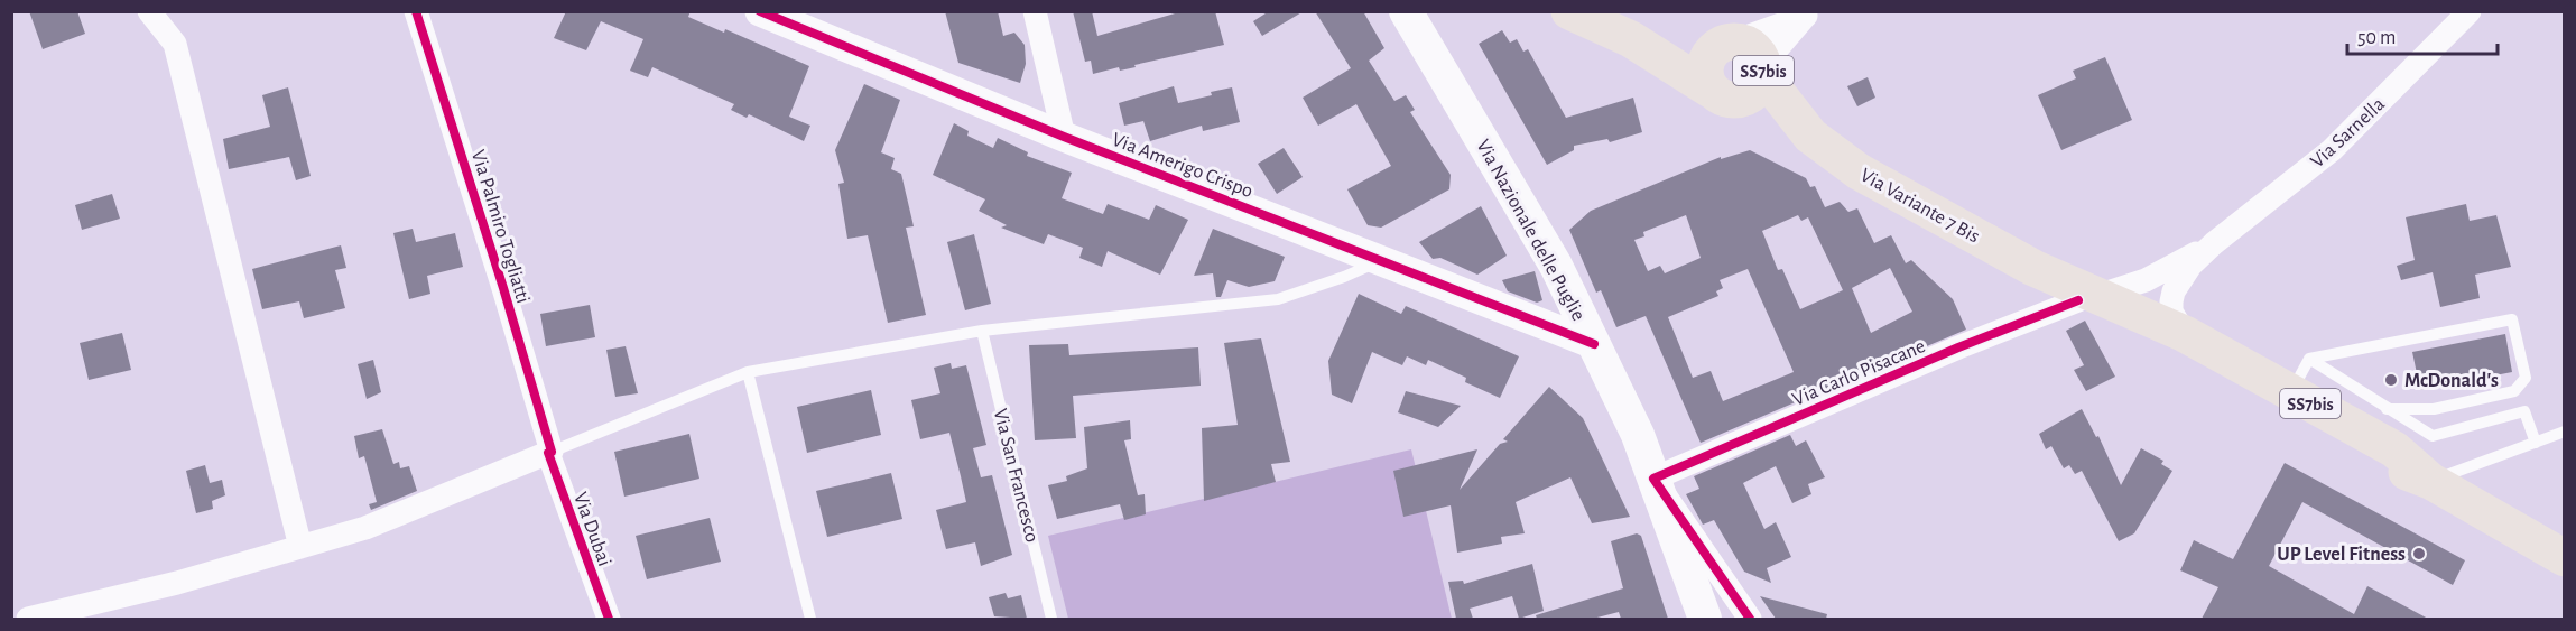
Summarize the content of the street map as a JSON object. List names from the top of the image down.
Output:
{
  "streets": {
    "main road": ["SS7bis", "Via Variante 7 Bis", "Via Nazionale delle Puglie"],
    "street": [
      "Via Sarnella",
      "Via Amerigo Crispo",
      "Via Palmiro Togliatti",
      "Via Carlo Pisacane",
      "Via Dubai"
    ],
    "lane": ["Via San Francesco"]
  },
  "crossings": [
    ["SS7bis", "Via Variante 7 Bis"],
    ["Via Sarnella", "Via Carlo Pisacane"],
    ["Via Amerigo Crispo", "Via Nazionale delle Puglie"],
    ["Via Variante 7 Bis", "Via Carlo Pisacane"],
    ["Via Palmiro Togliatti", "Via Dubai"],
    ["Via Nazionale delle Puglie", "Via Carlo Pisacane"]
  ],
  "places": ["McDonald's", "UP Level Fitness"],
  "scale_bar": "50 m"
}
